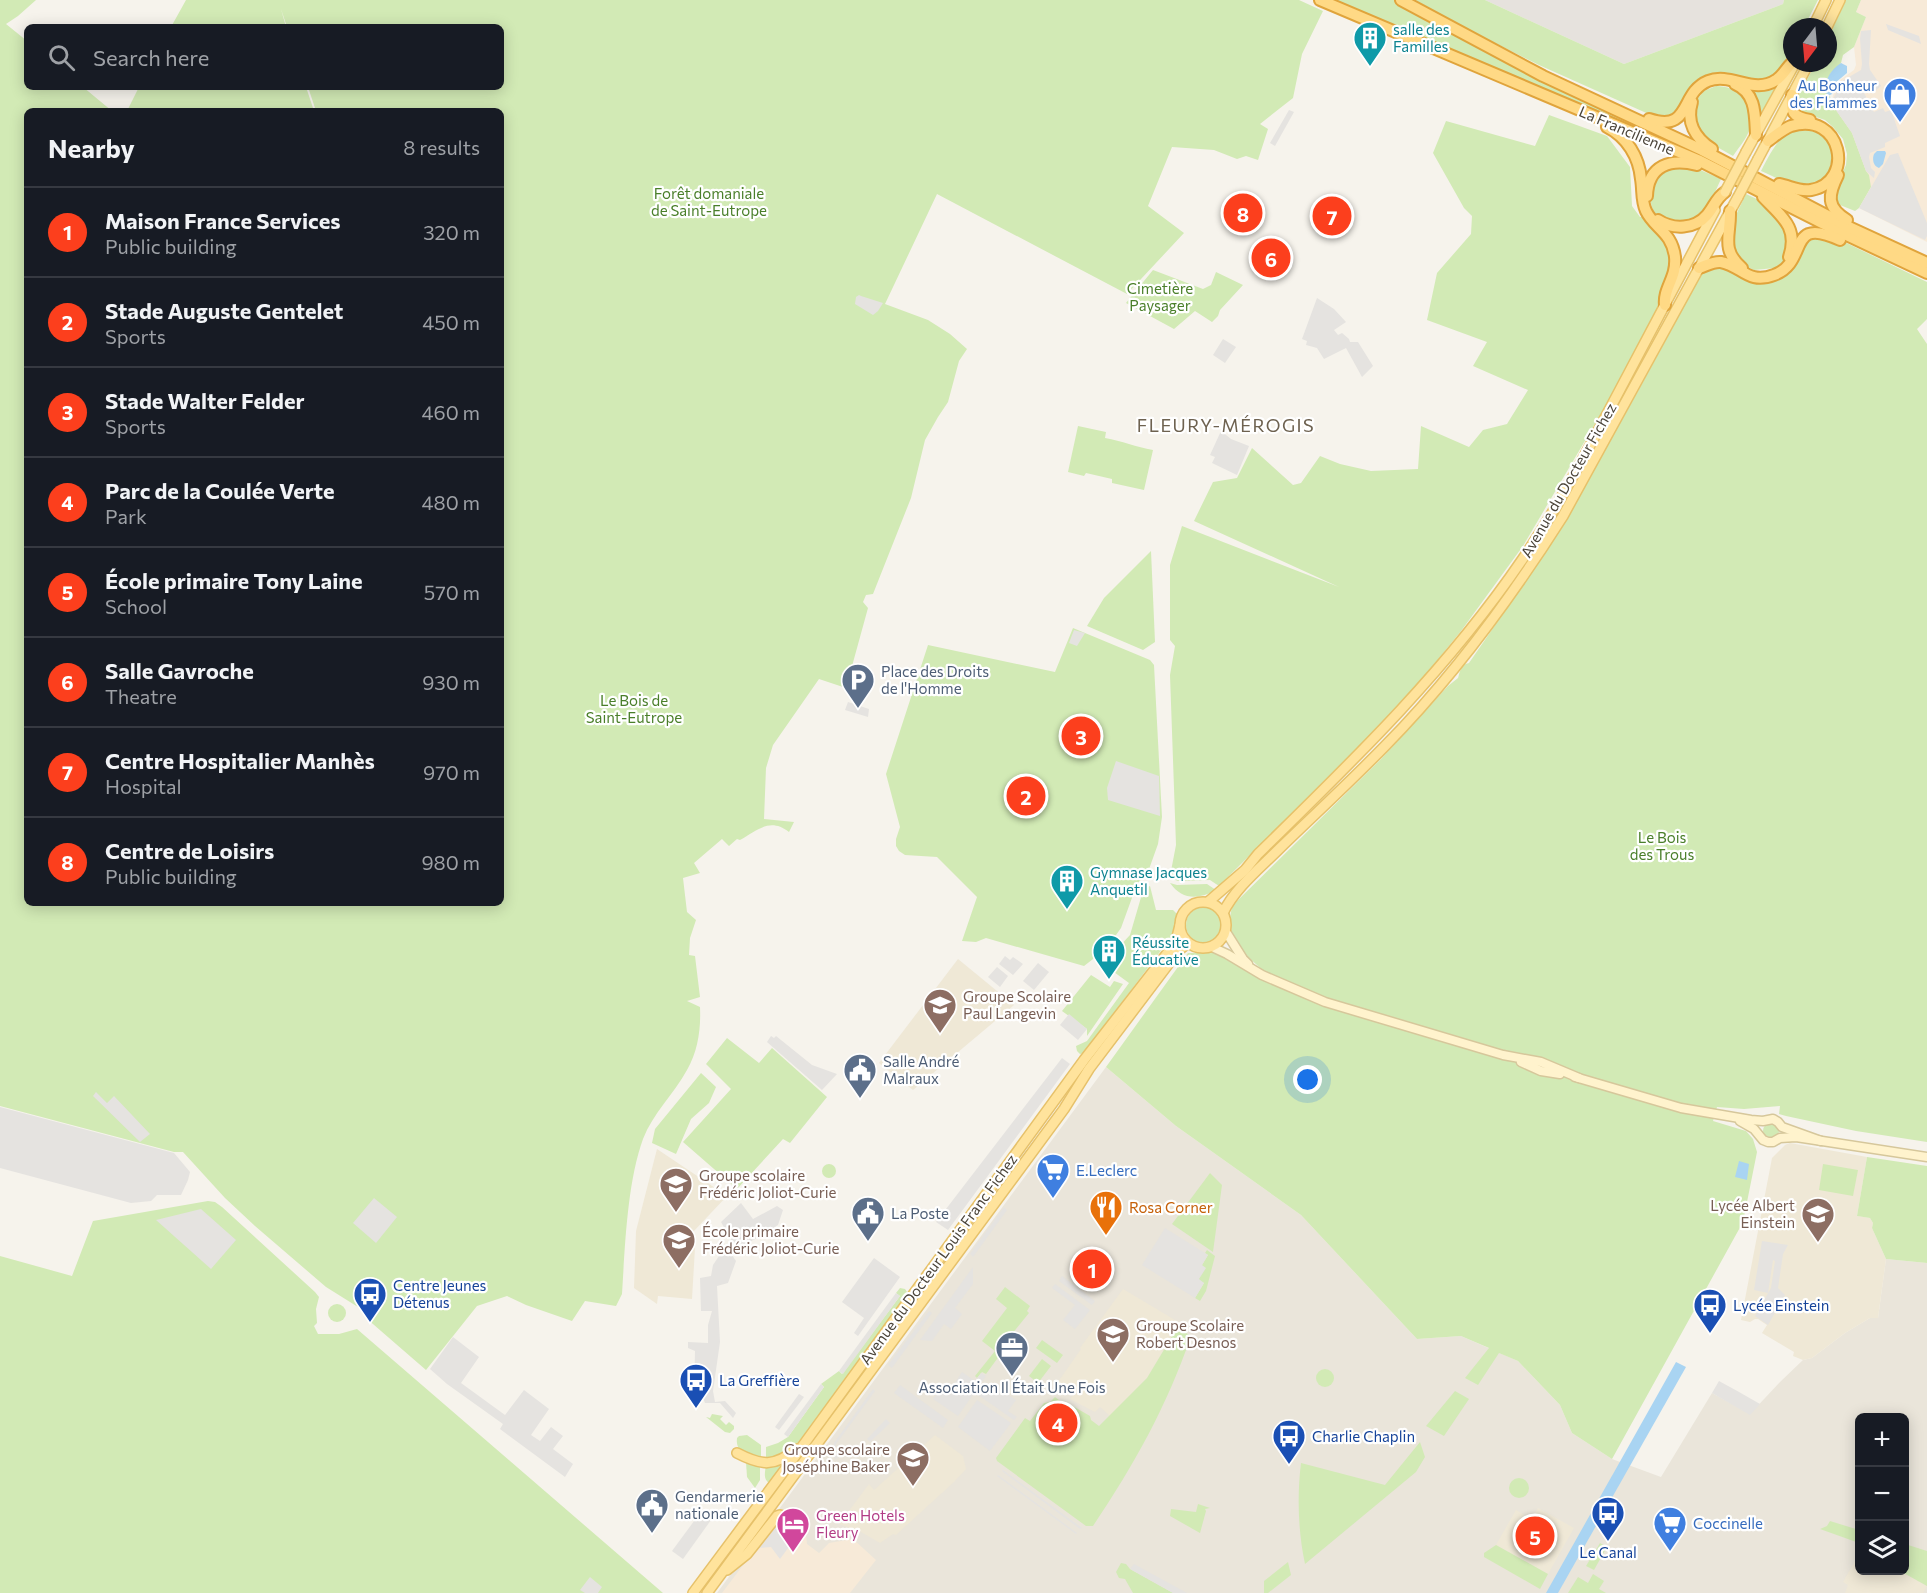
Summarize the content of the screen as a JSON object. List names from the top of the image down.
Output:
{
  "streets": {
    "highway": ["La Francilienne"],
    "main road": ["Avenue du Docteur Fichez", "Avenue du Docteur Louis Franc Fichez"]
  },
  "crossings": [
    ["Avenue du Docteur Fichez", "Avenue du Docteur Louis Franc Fichez"]
  ],
  "districts": ["FLEURY-MÉROGIS"],
  "parks": [
    "Forêt domaniale de Saint-Eutrope",
    "Cimetière Paysager",
    "Le Bois de Saint-Eutrope",
    "Le Bois des Trous"
  ],
  "places": {
    "building": ["salle des Familles", "Gymnase Jacques Anquetil", "Réussite Éducative"],
    "shop": ["Au Bonheur des Flammes"],
    "parking": ["Place des Droits de l'Homme"],
    "school or university": [
      "Groupe Scolaire Paul Langevin",
      "Groupe scolaire Frédéric Joliot-Curie",
      "Lycée Albert Einstein",
      "École primaire Frédéric Joliot-Curie",
      "Groupe Scolaire Robert Desnos",
      "Groupe scolaire Joséphine Baker"
    ],
    "public building": ["Salle André Malraux", "La Poste", "Gendarmerie nationale"],
    "supermarket": ["E.Leclerc", "Coccinelle"],
    "restaurant": ["Rosa Corner"],
    "bus stop": [
      "Centre Jeunes Détenus",
      "Lycée Einstein",
      "La Greffière",
      "Charlie Chaplin",
      "Le Canal"
    ],
    "office": ["Association Il Était Une Fois"],
    "hotel": ["Green Hotels Fleury"]
  },
  "north": "bottom",
  "page": {
    "search": "Search here",
    "heading": ["Nearby", "8 results"],
    "list": [
      {
        "mark": "1",
        "name": "Maison France Services",
        "note": "Public building",
        "value": "320 m"
      },
      {
        "mark": "2",
        "name": "Stade Auguste Gentelet",
        "note": "Sports",
        "value": "450 m"
      },
      {
        "mark": "3",
        "name": "Stade Walter Felder",
        "note": "Sports",
        "value": "460 m"
      },
      {
        "mark": "4",
        "name": "Parc de la Coulée Verte",
        "note": "Park",
        "value": "480 m"
      },
      {
        "mark": "5",
        "name": "École primaire Tony Laine",
        "note": "School",
        "value": "570 m"
      },
      {
        "mark": "6",
        "name": "Salle Gavroche",
        "note": "Theatre",
        "value": "930 m"
      },
      {
        "mark": "7",
        "name": "Centre Hospitalier Manhès",
        "note": "Hospital",
        "value": "970 m"
      },
      {
        "mark": "8",
        "name": "Centre de Loisirs",
        "note": "Public building",
        "value": "980 m"
      }
    ],
    "pins": [
      "8",
      "7",
      "6",
      "3",
      "2",
      "1",
      "4",
      "5"
    ],
    "map_buttons": ["+", "−"]
  }
}
